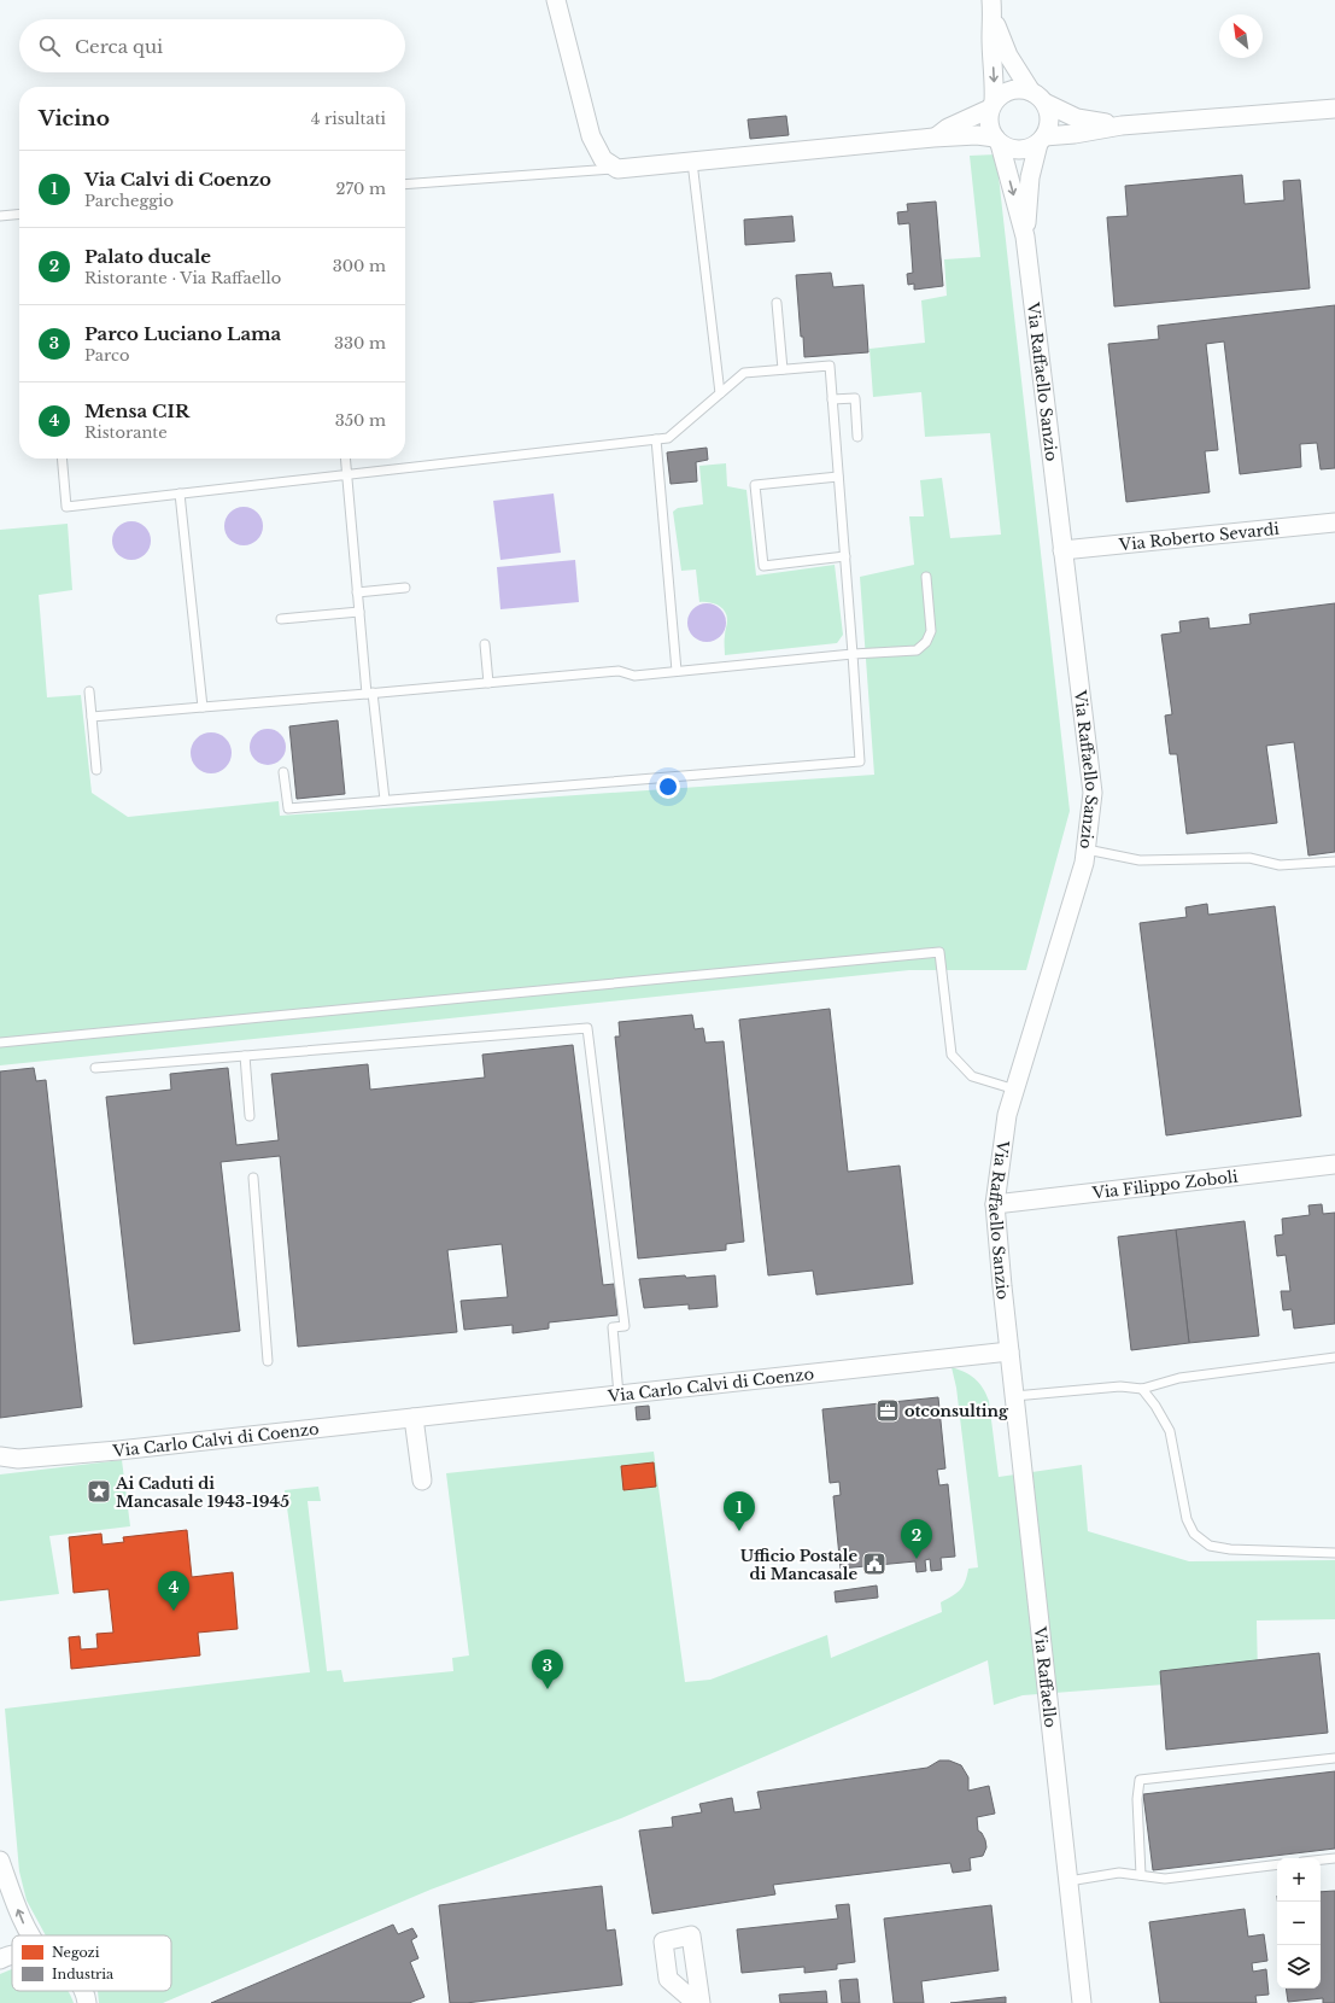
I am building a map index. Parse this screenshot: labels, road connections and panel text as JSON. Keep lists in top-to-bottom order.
{
  "streets": {
    "street": [
      "Via Raffaello Sanzio",
      "Via Roberto Sevardi",
      "Via Filippo Zoboli",
      "Via Carlo Calvi di Coenzo",
      "Via Raffaello"
    ]
  },
  "crossings": [
    ["Via Raffaello Sanzio", "Via Roberto Sevardi"],
    ["Via Raffaello Sanzio", "Via Filippo Zoboli"],
    ["Via Raffaello Sanzio", "Via Carlo Calvi di Coenzo"],
    ["Via Raffaello Sanzio", "Via Raffaello"],
    ["Via Carlo Calvi di Coenzo", "Via Raffaello"]
  ],
  "places": {
    "office": ["otconsulting"],
    "place": ["Ai Caduti di Mancasale 1943-1945"],
    "public building": ["Ufficio Postale di Mancasale"]
  },
  "legend": ["Negozi", "Industria"],
  "north": "top left",
  "page": {
    "search": "Cerca qui",
    "heading": ["Vicino", "4 risultati"],
    "list": [
      {
        "mark": "1",
        "name": "Via Calvi di Coenzo",
        "note": "Parcheggio",
        "value": "270 m"
      },
      {
        "mark": "2",
        "name": "Palato ducale",
        "note": "Ristorante · Via Raffaello",
        "value": "300 m"
      },
      {
        "mark": "3",
        "name": "Parco Luciano Lama",
        "note": "Parco",
        "value": "330 m"
      },
      {
        "mark": "4",
        "name": "Mensa CIR",
        "note": "Ristorante",
        "value": "350 m"
      }
    ],
    "pins": [
      "1",
      "2",
      "4",
      "3"
    ],
    "map_buttons": ["+", "−"]
  }
}
